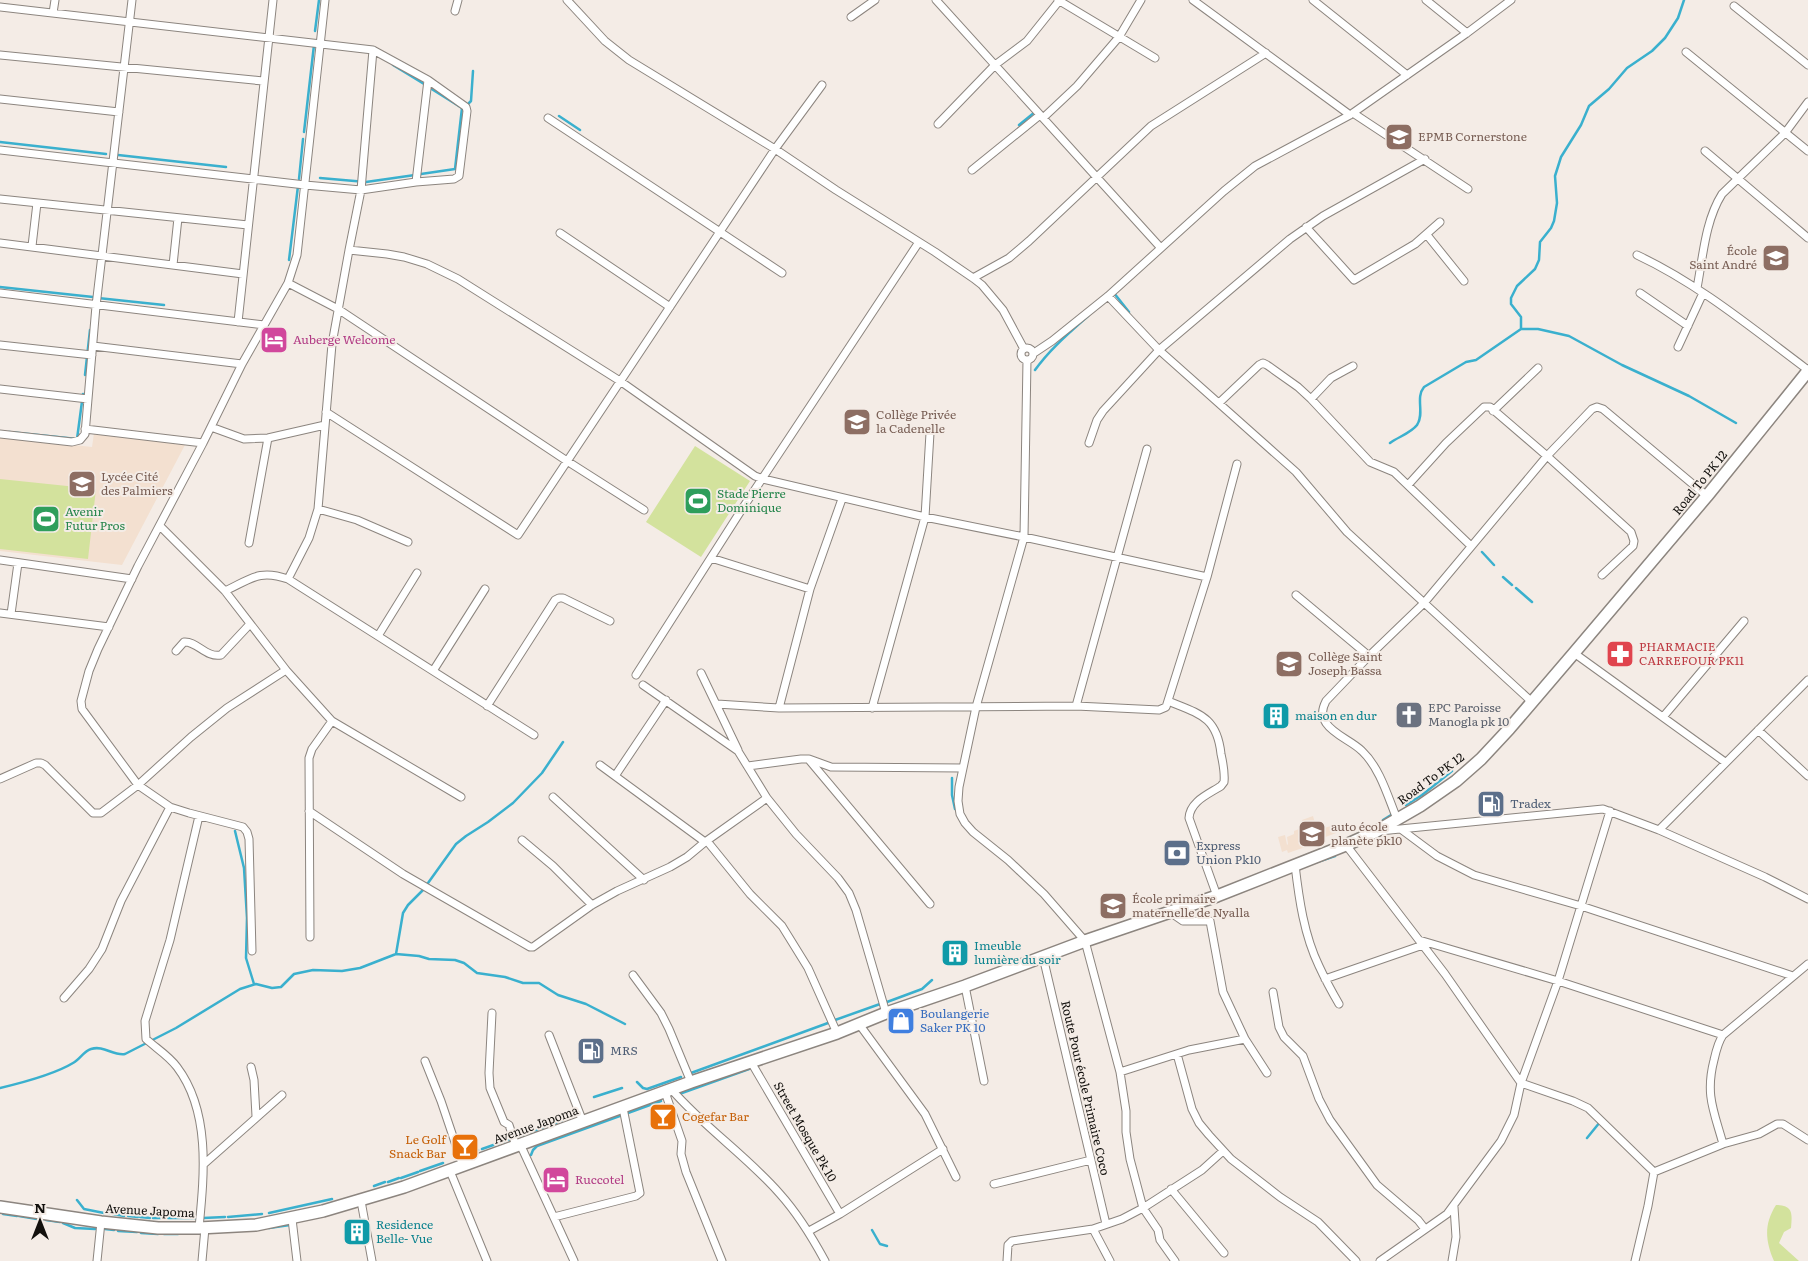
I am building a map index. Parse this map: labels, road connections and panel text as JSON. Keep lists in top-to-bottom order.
{
  "streets": {
    "main road": ["Road To PK 12", "Avenue Japoma"],
    "street": ["Route Pour école Primaire Coco", "Street Mosque Pk 10"]
  },
  "crossings": [
    ["Road To PK 12", "Avenue Japoma"],
    ["Route Pour école Primaire Coco", "Avenue Japoma"],
    ["Avenue Japoma", "Street Mosque Pk 10"]
  ],
  "places": {
    "school or university": [
      "EPMB Cornerstone",
      "École Saint André",
      "Collège Privée la Cadenelle",
      "Lycée Cité des Palmiers",
      "Collège Saint Joseph Bassa",
      "auto école planète pk10",
      "École primaire maternelle de Nyalla"
    ],
    "hotel": ["Auberge Welcome", "Ruccotel"],
    "sports": ["Stade Pierre Dominique", "Avenir Futur Pros"],
    "pharmacy": ["PHARMACIE CARREFOUR PK11"],
    "church": ["EPC Paroisse Manogla pk 10"],
    "building": ["maison en dur", "Imeuble lumière du soir", "Residence Belle- Vue"],
    "fuel station": ["Tradex", "MRS"],
    "bank": ["Express Union Pk10"],
    "shop": ["Boulangerie Saker PK 10"],
    "bar": ["Cogefar Bar", "Le Golf Snack Bar"]
  },
  "north": "top"
}
